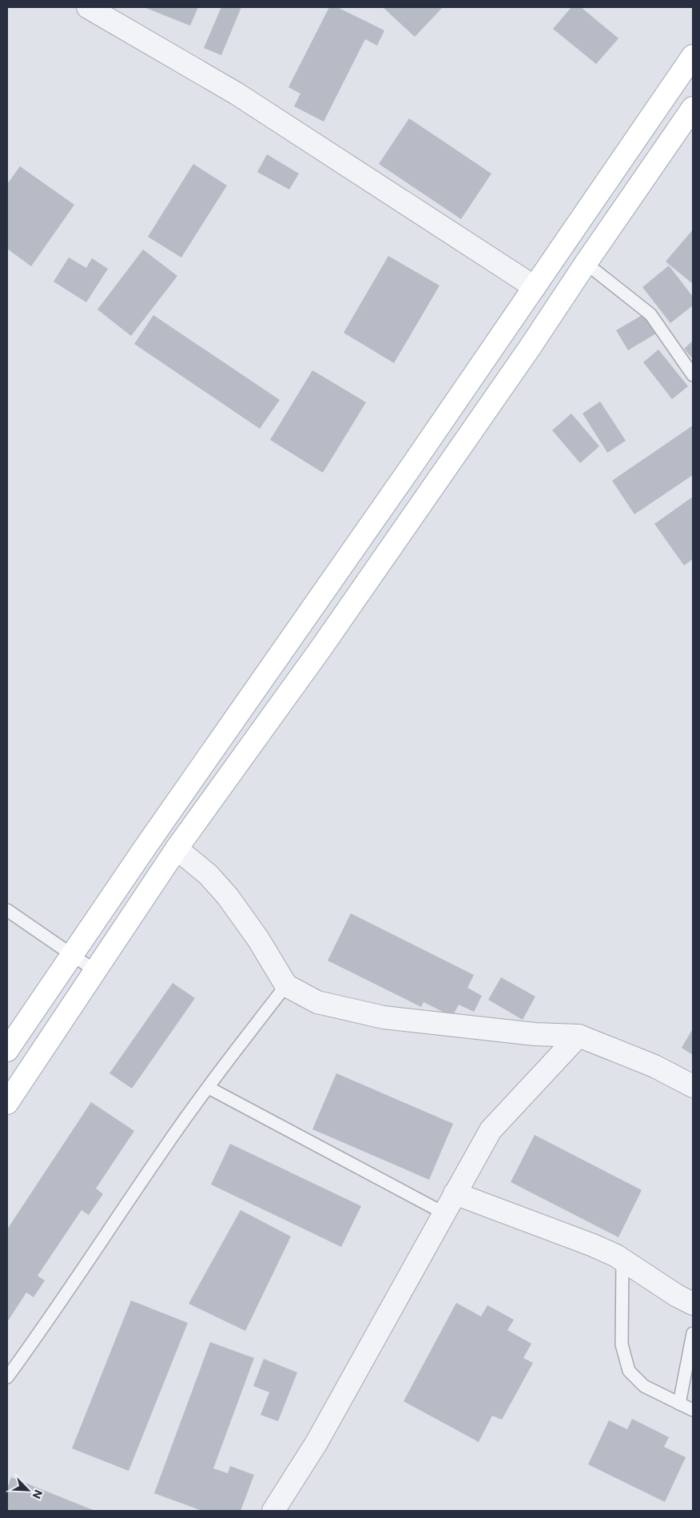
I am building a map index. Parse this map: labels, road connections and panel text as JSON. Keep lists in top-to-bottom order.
{
  "north": "bottom right"
}
